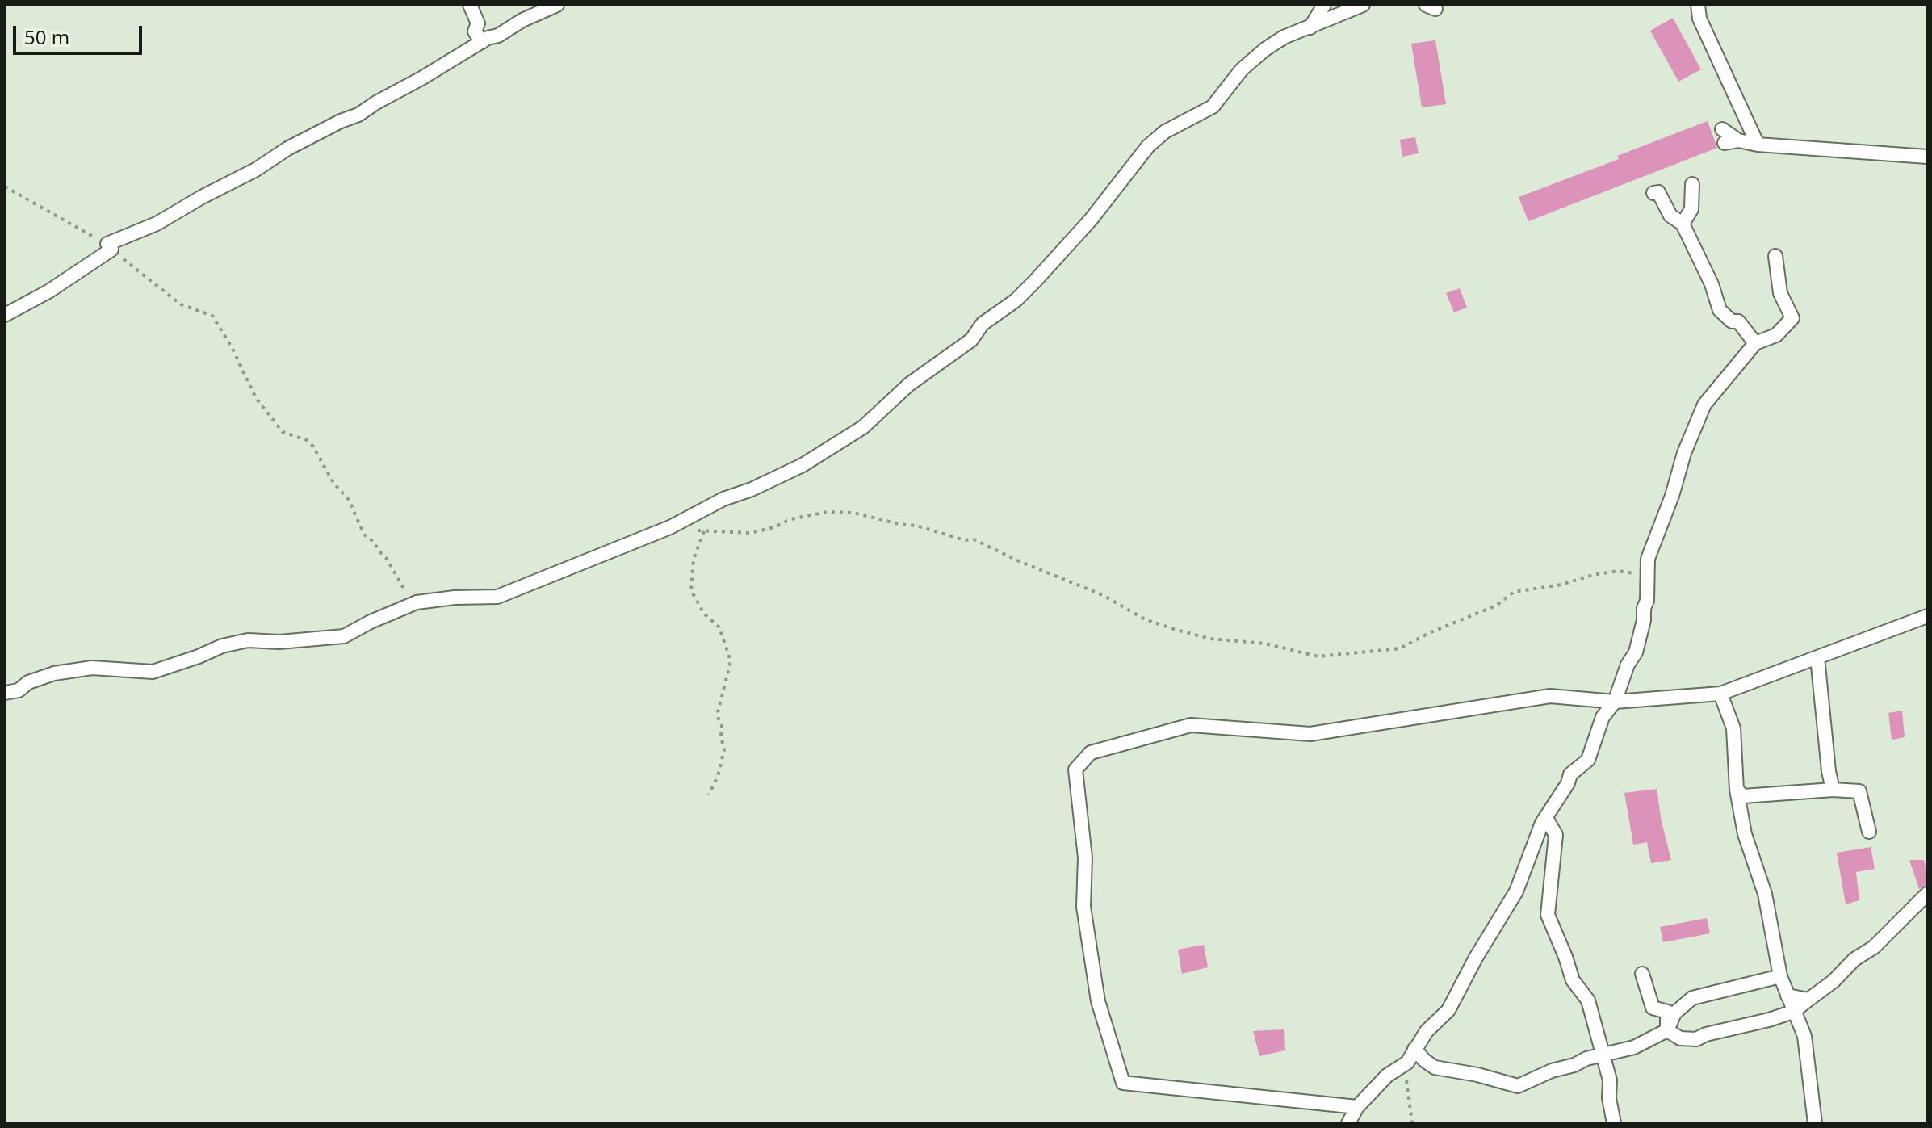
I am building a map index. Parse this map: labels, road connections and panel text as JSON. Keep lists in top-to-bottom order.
{
  "scale_bar": "50 m"
}
